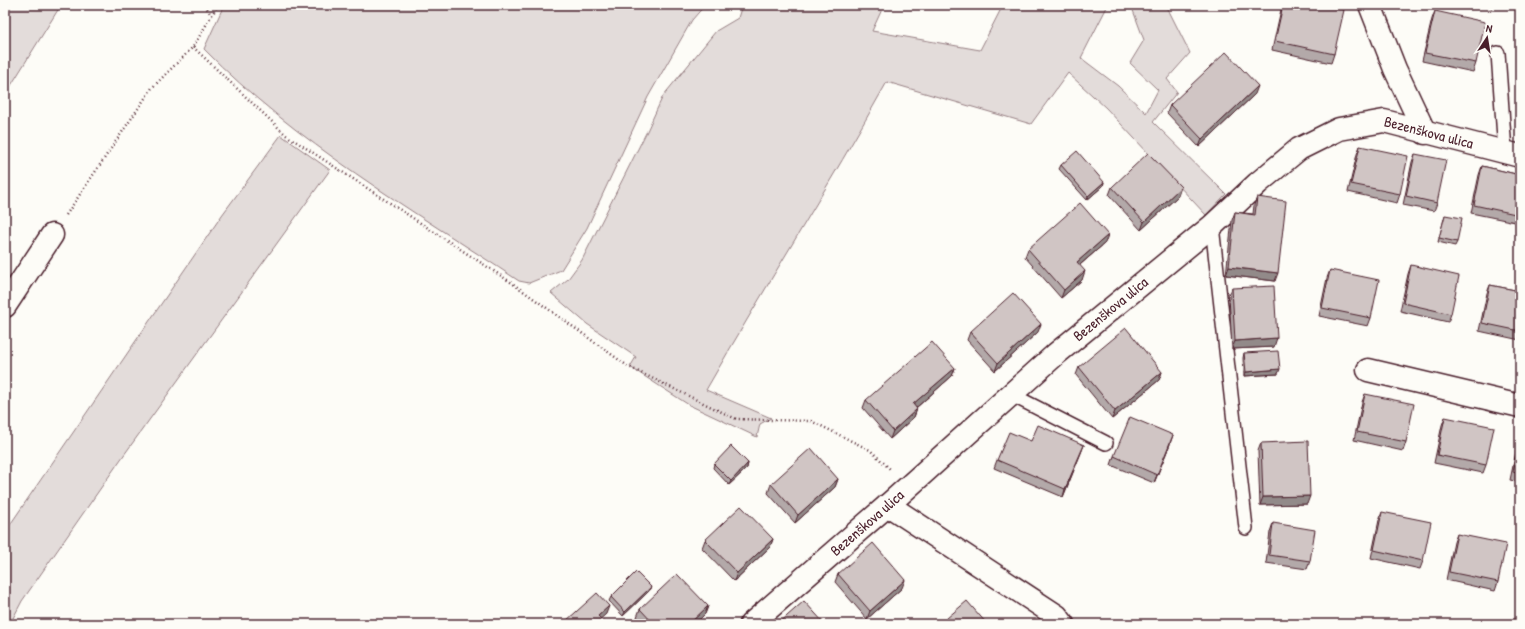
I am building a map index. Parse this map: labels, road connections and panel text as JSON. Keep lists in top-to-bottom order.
{
  "streets": {
    "street": ["Bezenškova ulica"]
  },
  "north": "top"
}
